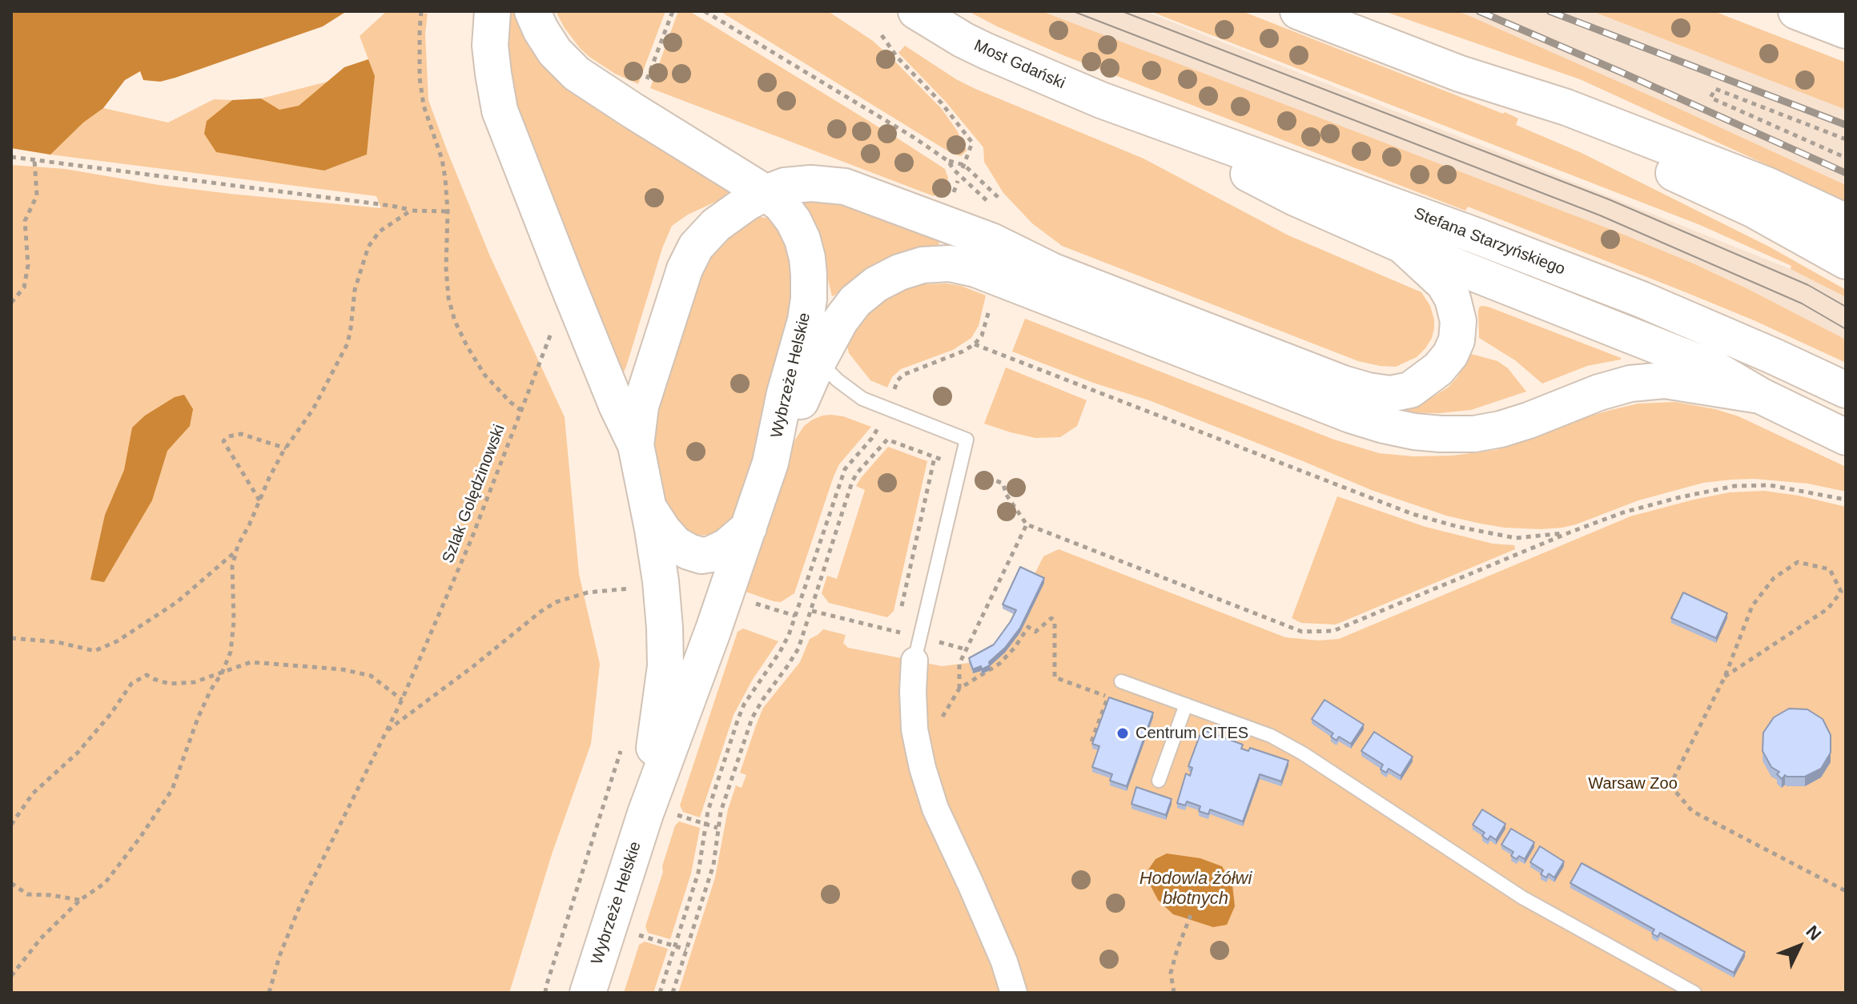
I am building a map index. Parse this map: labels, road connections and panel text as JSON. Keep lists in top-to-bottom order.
{
  "streets": {
    "main road": ["Most Gdański", "Stefana Starzyńskiego", "Wybrzeże Helskie"],
    "path": ["Szlak Golędzinowski"]
  },
  "crossings": [
    ["Most Gdański", "Stefana Starzyńskiego"]
  ],
  "water": ["Hodowla żółwi błotnych"],
  "parks": ["Warsaw Zoo"],
  "places": ["Centrum CITES"],
  "north": "top right"
}
